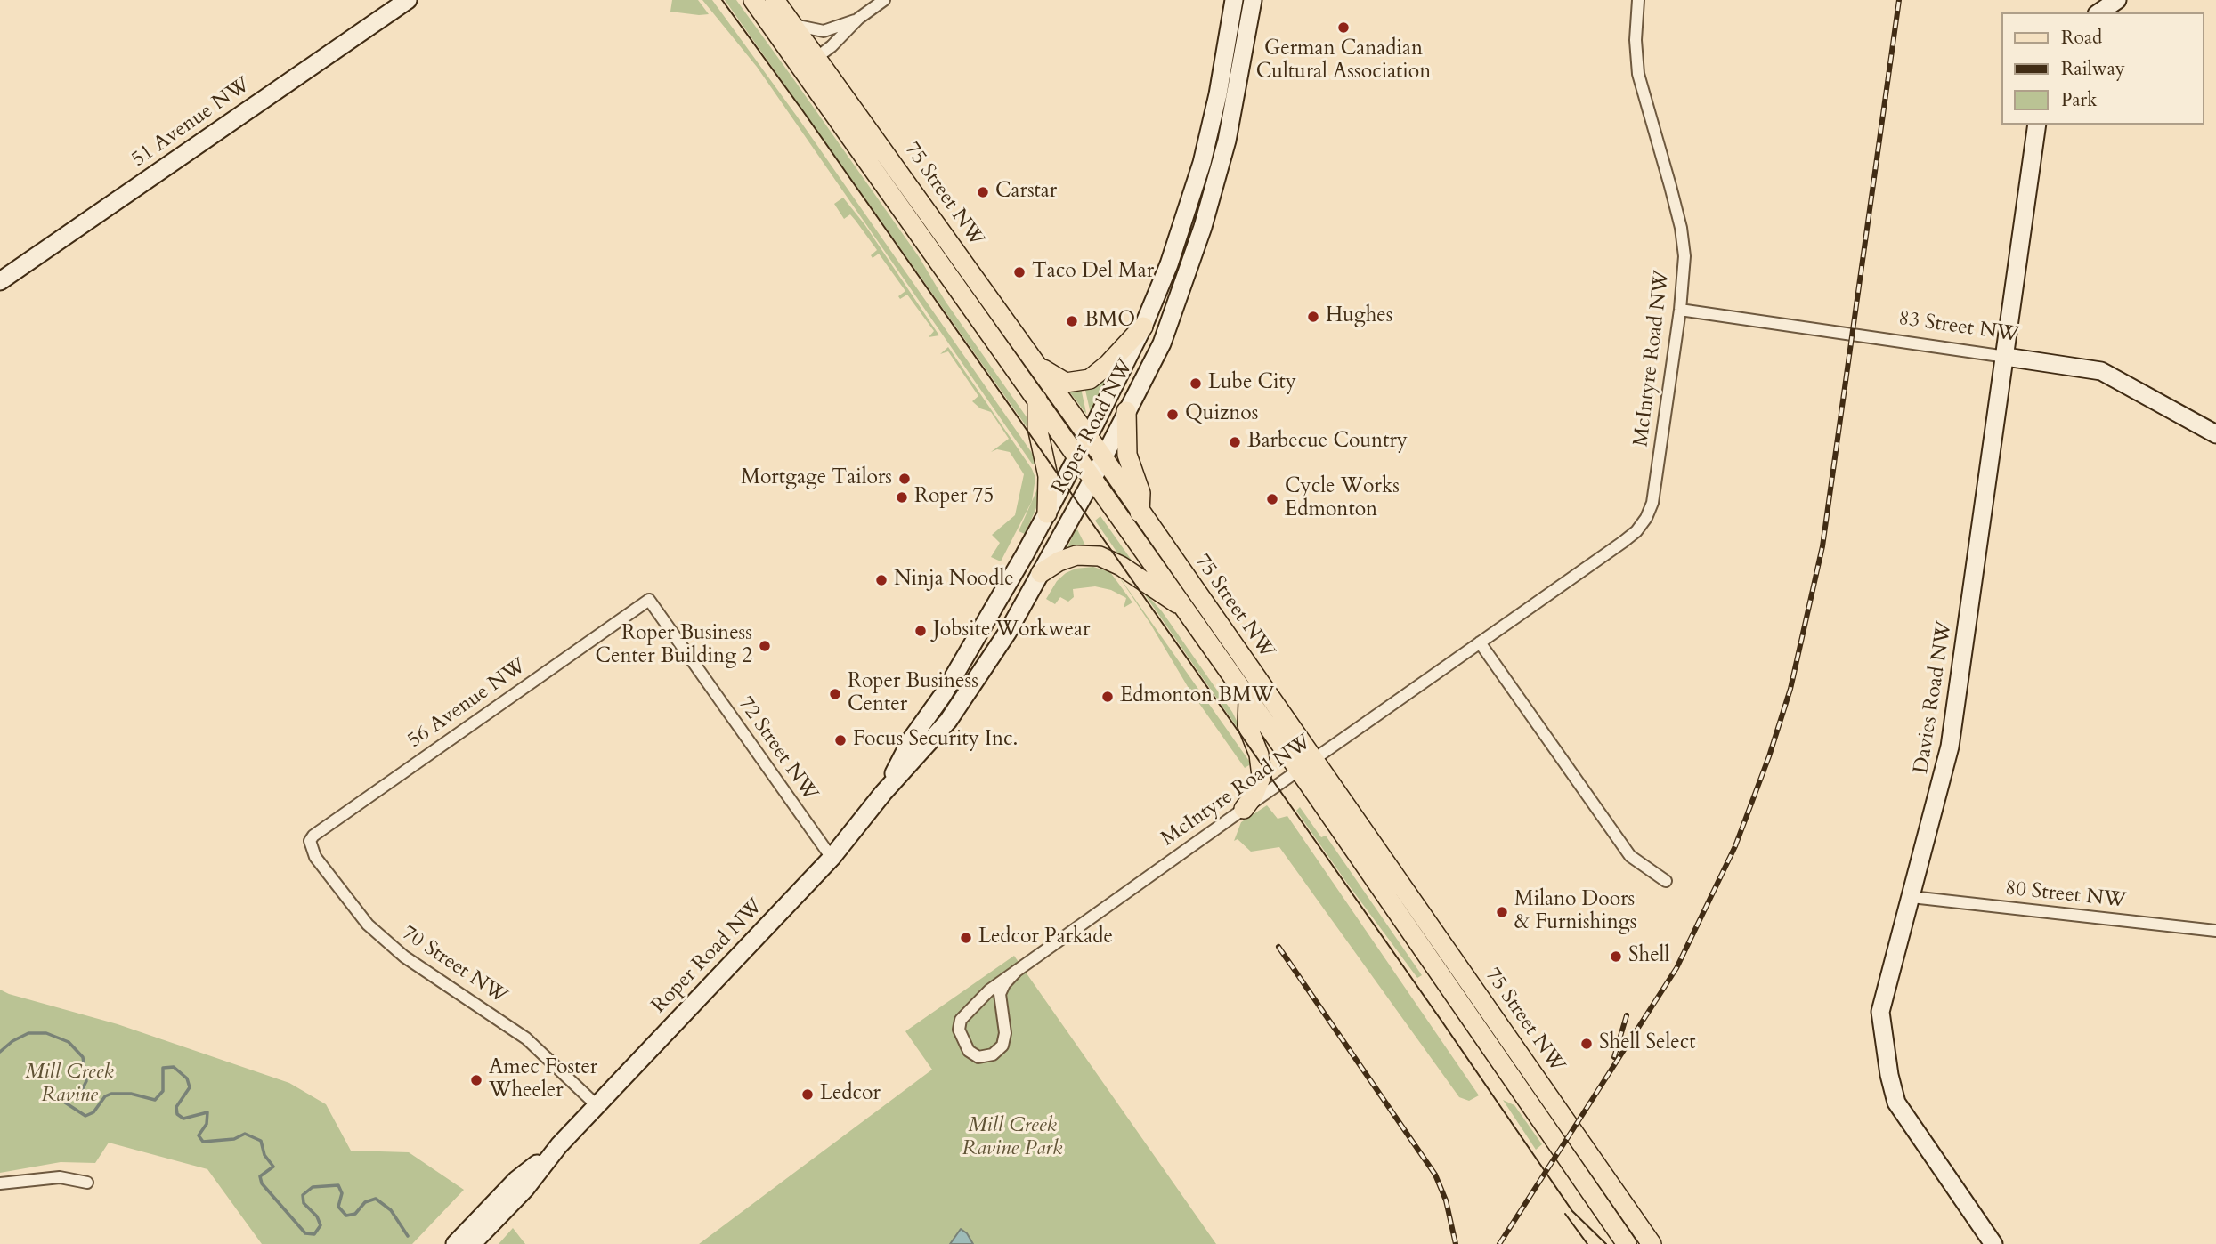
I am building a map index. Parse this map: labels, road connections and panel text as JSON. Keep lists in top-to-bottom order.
{
  "streets": {
    "main road": [
      "51 Avenue NW",
      "75 Street NW",
      "83 Street NW",
      "Roper Road NW",
      "Davies Road NW"
    ],
    "street": [
      "McIntyre Road NW",
      "56 Avenue NW",
      "72 Street NW",
      "80 Street NW",
      "70 Street NW"
    ]
  },
  "crossings": [
    ["75 Street NW", "McIntyre Road NW"],
    ["75 Street NW", "Roper Road NW"],
    ["83 Street NW", "McIntyre Road NW"],
    ["83 Street NW", "Davies Road NW"],
    ["Roper Road NW", "72 Street NW"],
    ["Roper Road NW", "70 Street NW"],
    ["Davies Road NW", "80 Street NW"],
    ["56 Avenue NW", "72 Street NW"],
    ["56 Avenue NW", "70 Street NW"]
  ],
  "parks": ["Mill Creek Ravine", "Mill Creek Ravine Park"],
  "places": [
    "German Canadian Cultural Association",
    "Carstar",
    "Taco Del Mar",
    "Hughes",
    "BMO",
    "Lube City",
    "Quiznos",
    "Barbecue Country",
    "Mortgage Tailors",
    "Roper 75",
    "Cycle Works Edmonton",
    "Ninja Noodle",
    "Jobsite Workwear",
    "Roper Business Center Building 2",
    "Roper Business Center",
    "Edmonton BMW",
    "Focus Security Inc.",
    "Milano Doors & Furnishings",
    "Ledcor Parkade",
    "Shell",
    "Shell Select",
    "Amec Foster Wheeler",
    "Ledcor"
  ],
  "legend": ["Road", "Railway", "Park"]
}
